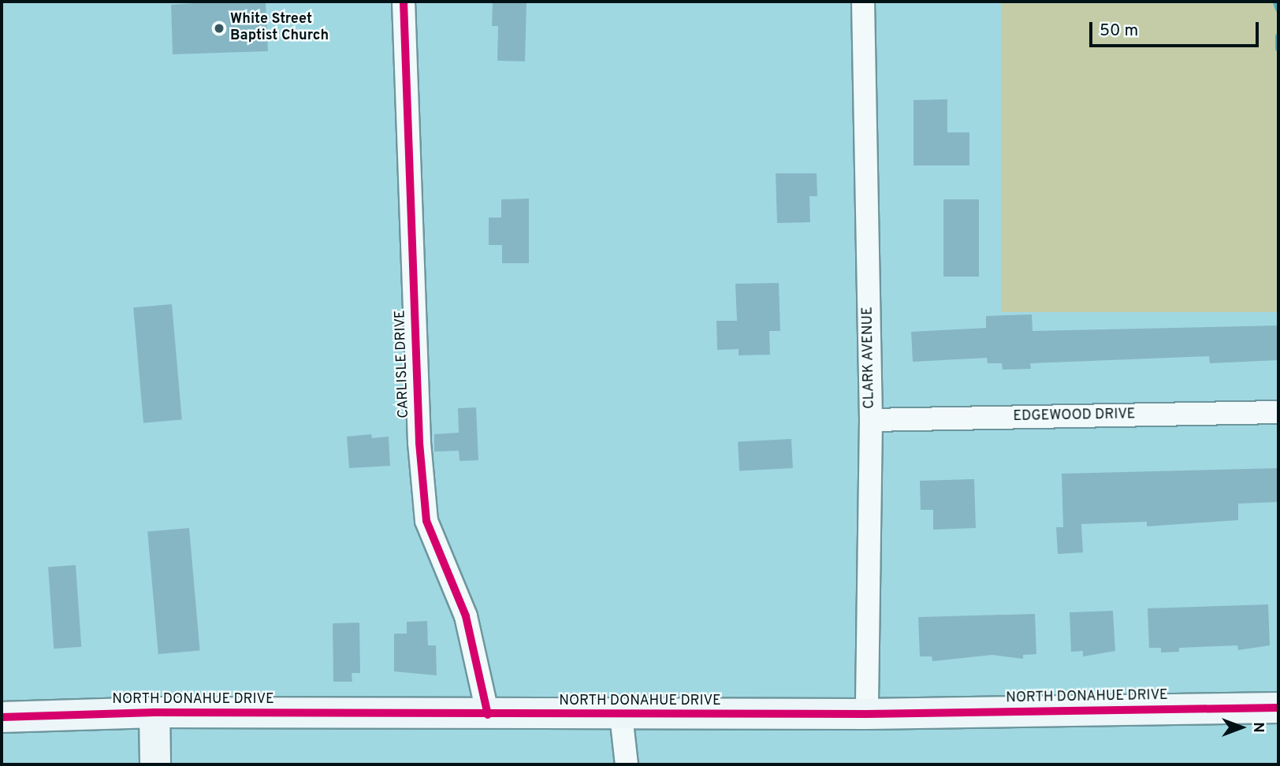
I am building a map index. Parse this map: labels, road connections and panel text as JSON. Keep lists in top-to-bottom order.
{
  "streets": {
    "street": [
      "CLARK AVENUE",
      "CARLISLE DRIVE",
      "EDGEWOOD DRIVE",
      "NORTH DONAHUE DRIVE"
    ]
  },
  "crossings": [
    ["CLARK AVENUE", "EDGEWOOD DRIVE"],
    ["CLARK AVENUE", "NORTH DONAHUE DRIVE"],
    ["CARLISLE DRIVE", "NORTH DONAHUE DRIVE"]
  ],
  "places": ["White Street Baptist Church"],
  "scale_bar": "50 m",
  "north": "right"
}
